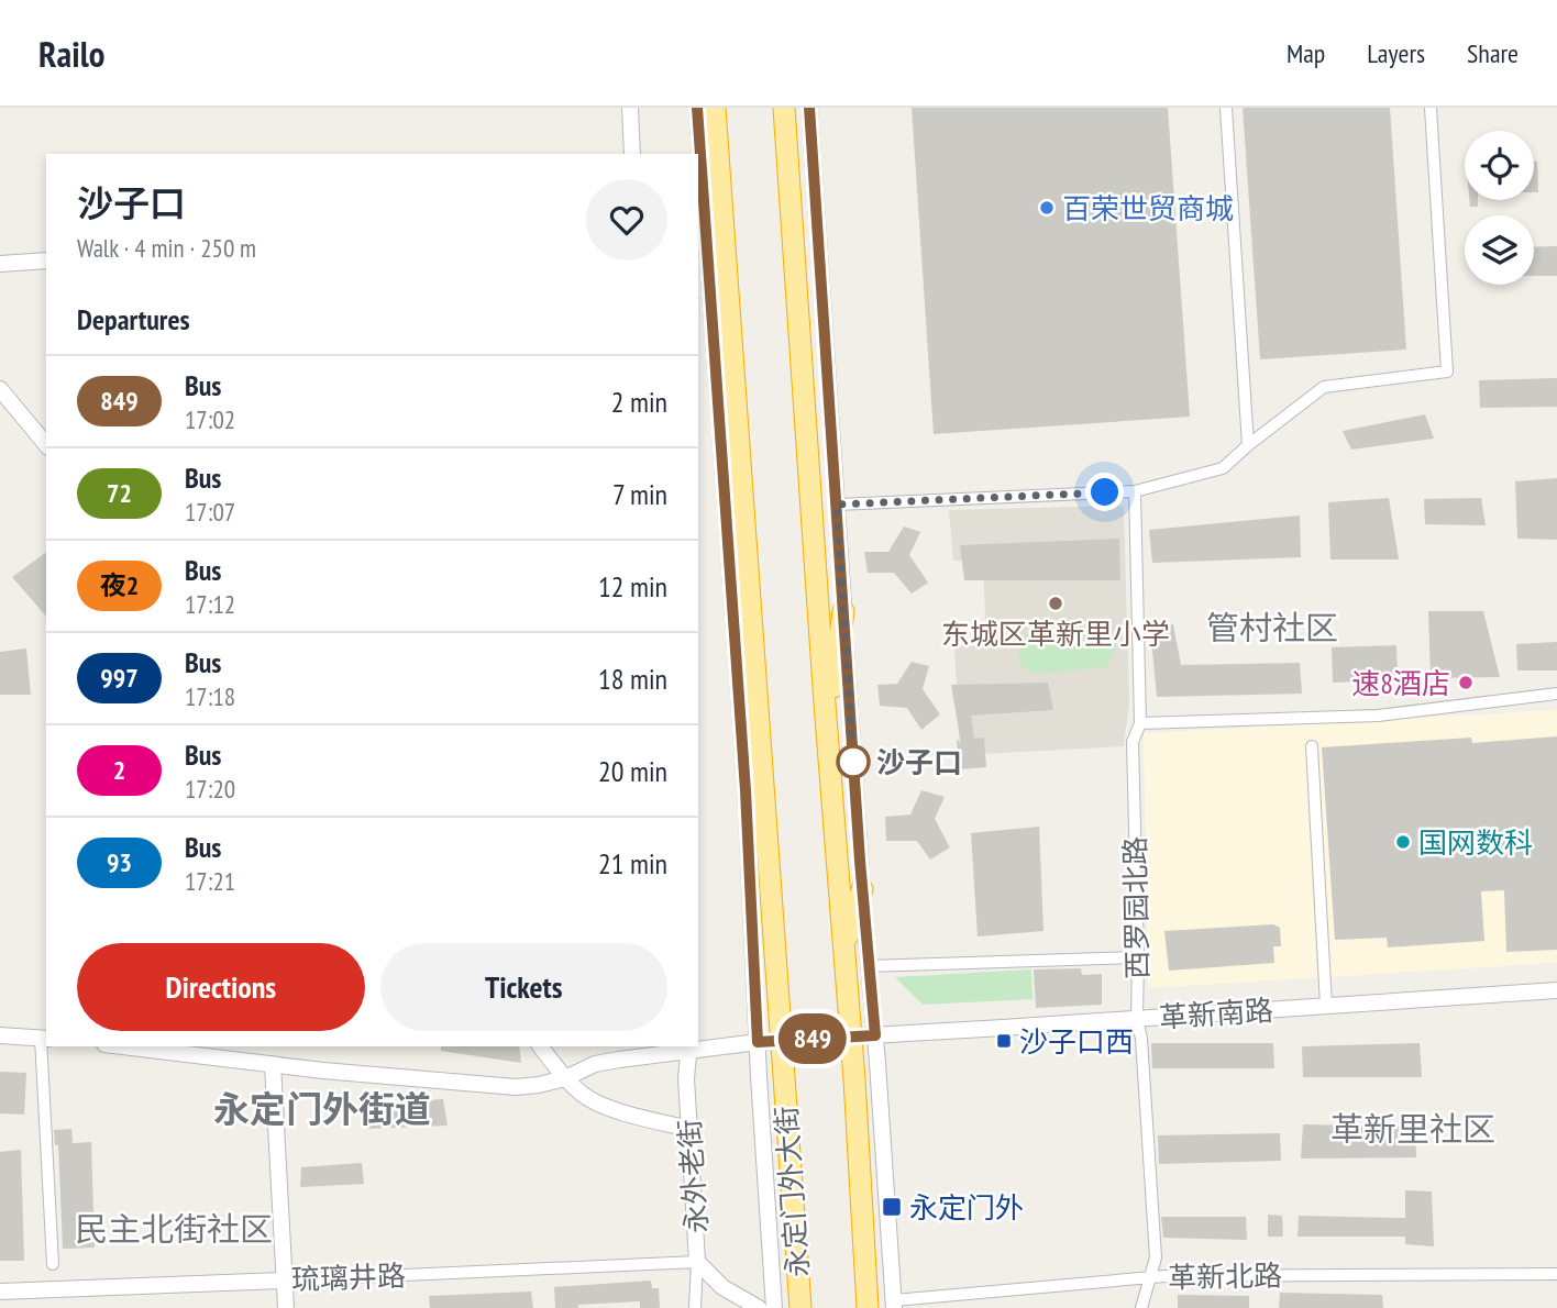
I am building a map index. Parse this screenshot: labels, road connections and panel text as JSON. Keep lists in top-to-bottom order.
{
  "streets": {
    "highway": ["永定门外大街"],
    "street": [
      "西罗园北路",
      "革新南路",
      "永外老街",
      "革新北路",
      "琉璃井路"
    ]
  },
  "crossings": [
    ["西罗园北路", "革新南路"],
    ["西罗园北路", "革新北路"],
    ["革新南路", "永外老街"],
    ["革新南路", "永定门外大街"],
    ["永外老街", "琉璃井路"]
  ],
  "districts": [
    "管村社区",
    "永定门外街道",
    "革新里社区",
    "民主北街社区"
  ],
  "places": {
    "other": [
      "百荣世贸商城",
      "东城区革新里小学",
      "速8酒店",
      "沙子口",
      "国网数科"
    ],
    "transit": ["沙子口西", "永定门外"]
  },
  "lines": ["bus line 849"],
  "page": {
    "header": "Railo",
    "nav": ["Map", "Layers", "Share"],
    "on_map": "849",
    "heading": [
      ["沙子口", "Walk · 4 min · 250 m"],
      "Departures"
    ],
    "list": [
      {
        "mark": "849",
        "name": "Bus",
        "note": "17:02",
        "value": "2 min"
      },
      {
        "mark": "72",
        "name": "Bus",
        "note": "17:07",
        "value": "7 min"
      },
      {
        "mark": "夜2",
        "name": "Bus",
        "note": "17:12",
        "value": "12 min"
      },
      {
        "mark": "997",
        "name": "Bus",
        "note": "17:18",
        "value": "18 min"
      },
      {
        "mark": "2",
        "name": "Bus",
        "note": "17:20",
        "value": "20 min"
      },
      {
        "mark": "93",
        "name": "Bus",
        "note": "17:21",
        "value": "21 min"
      }
    ],
    "buttons": ["Directions", "Tickets"]
  }
}
